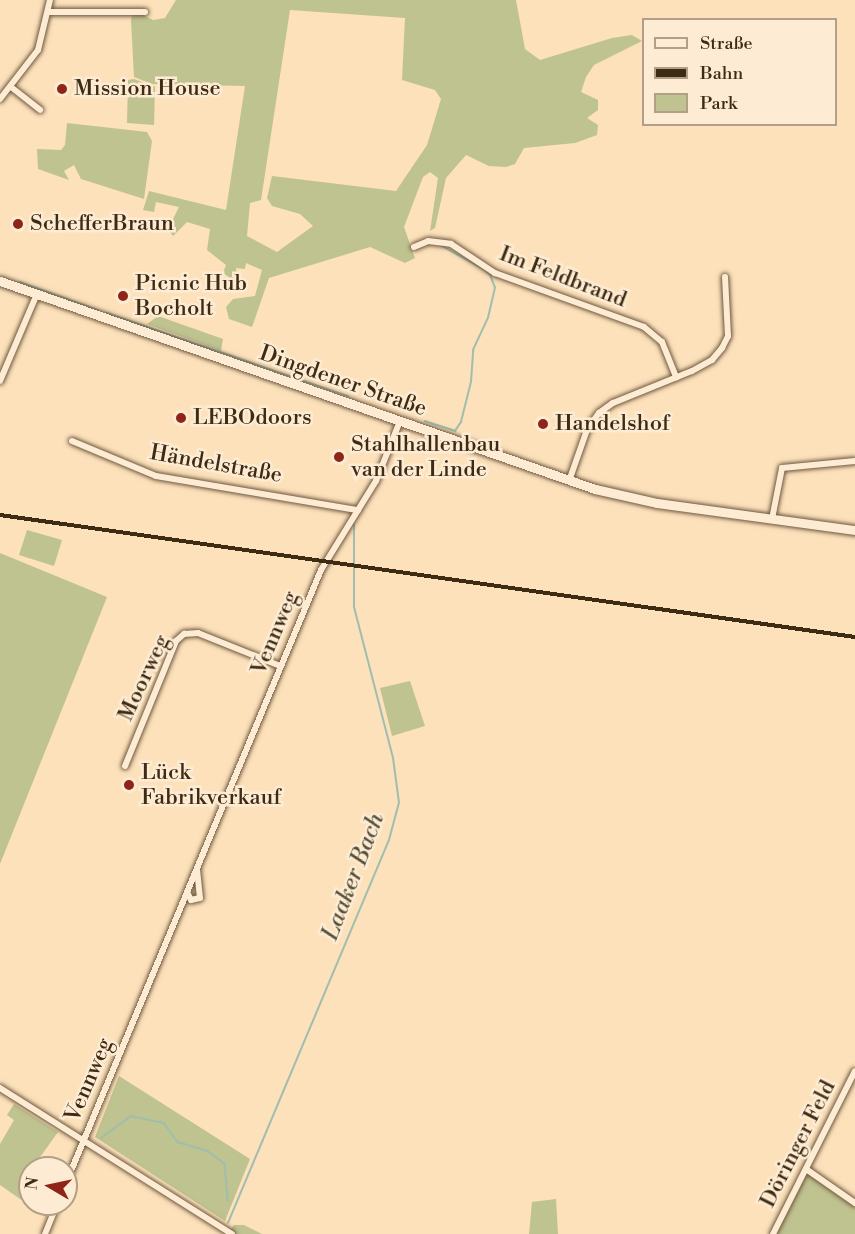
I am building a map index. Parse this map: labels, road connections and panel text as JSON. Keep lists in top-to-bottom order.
{
  "streets": {
    "main road": ["Dingdener Straße"],
    "street": [
      "Im Feldbrand",
      "Händelstraße",
      "Vennweg",
      "Moorweg",
      "Döringer Feld"
    ]
  },
  "crossings": [
    ["Dingdener Straße", "Vennweg"],
    ["Händelstraße", "Vennweg"],
    ["Vennweg", "Moorweg"]
  ],
  "water": ["Laaker Bach"],
  "places": [
    "Mission House",
    "SchefferBraun",
    "Picnic Hub Bocholt",
    "LEBOdoors",
    "Handelshof",
    "Stahlhallenbau van der Linde",
    "Lück Fabrikverkauf"
  ],
  "legend": ["Straße", "Bahn", "Park"],
  "north": "left"
}
